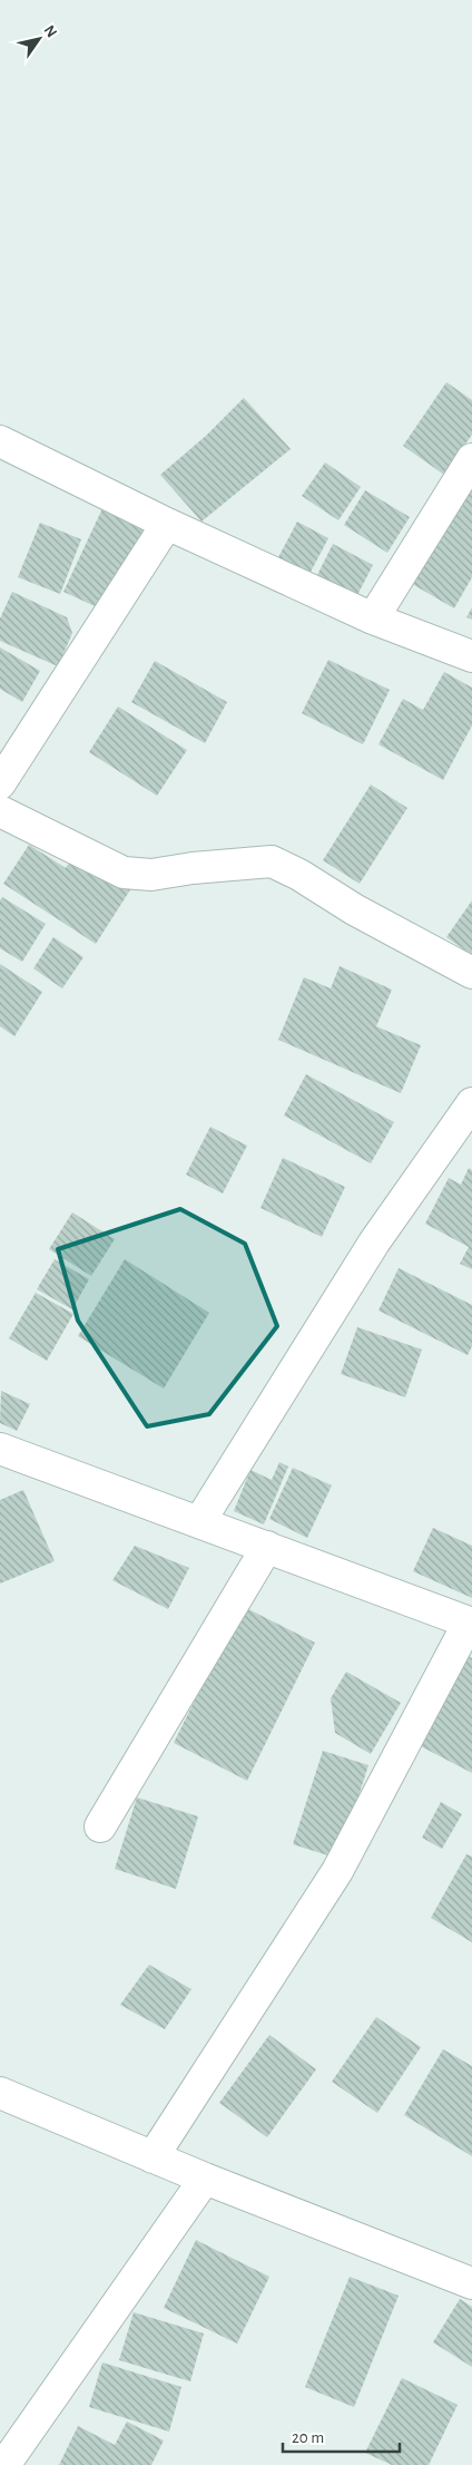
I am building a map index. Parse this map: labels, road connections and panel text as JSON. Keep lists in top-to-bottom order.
{
  "scale_bar": "20 m",
  "north": "top right"
}
